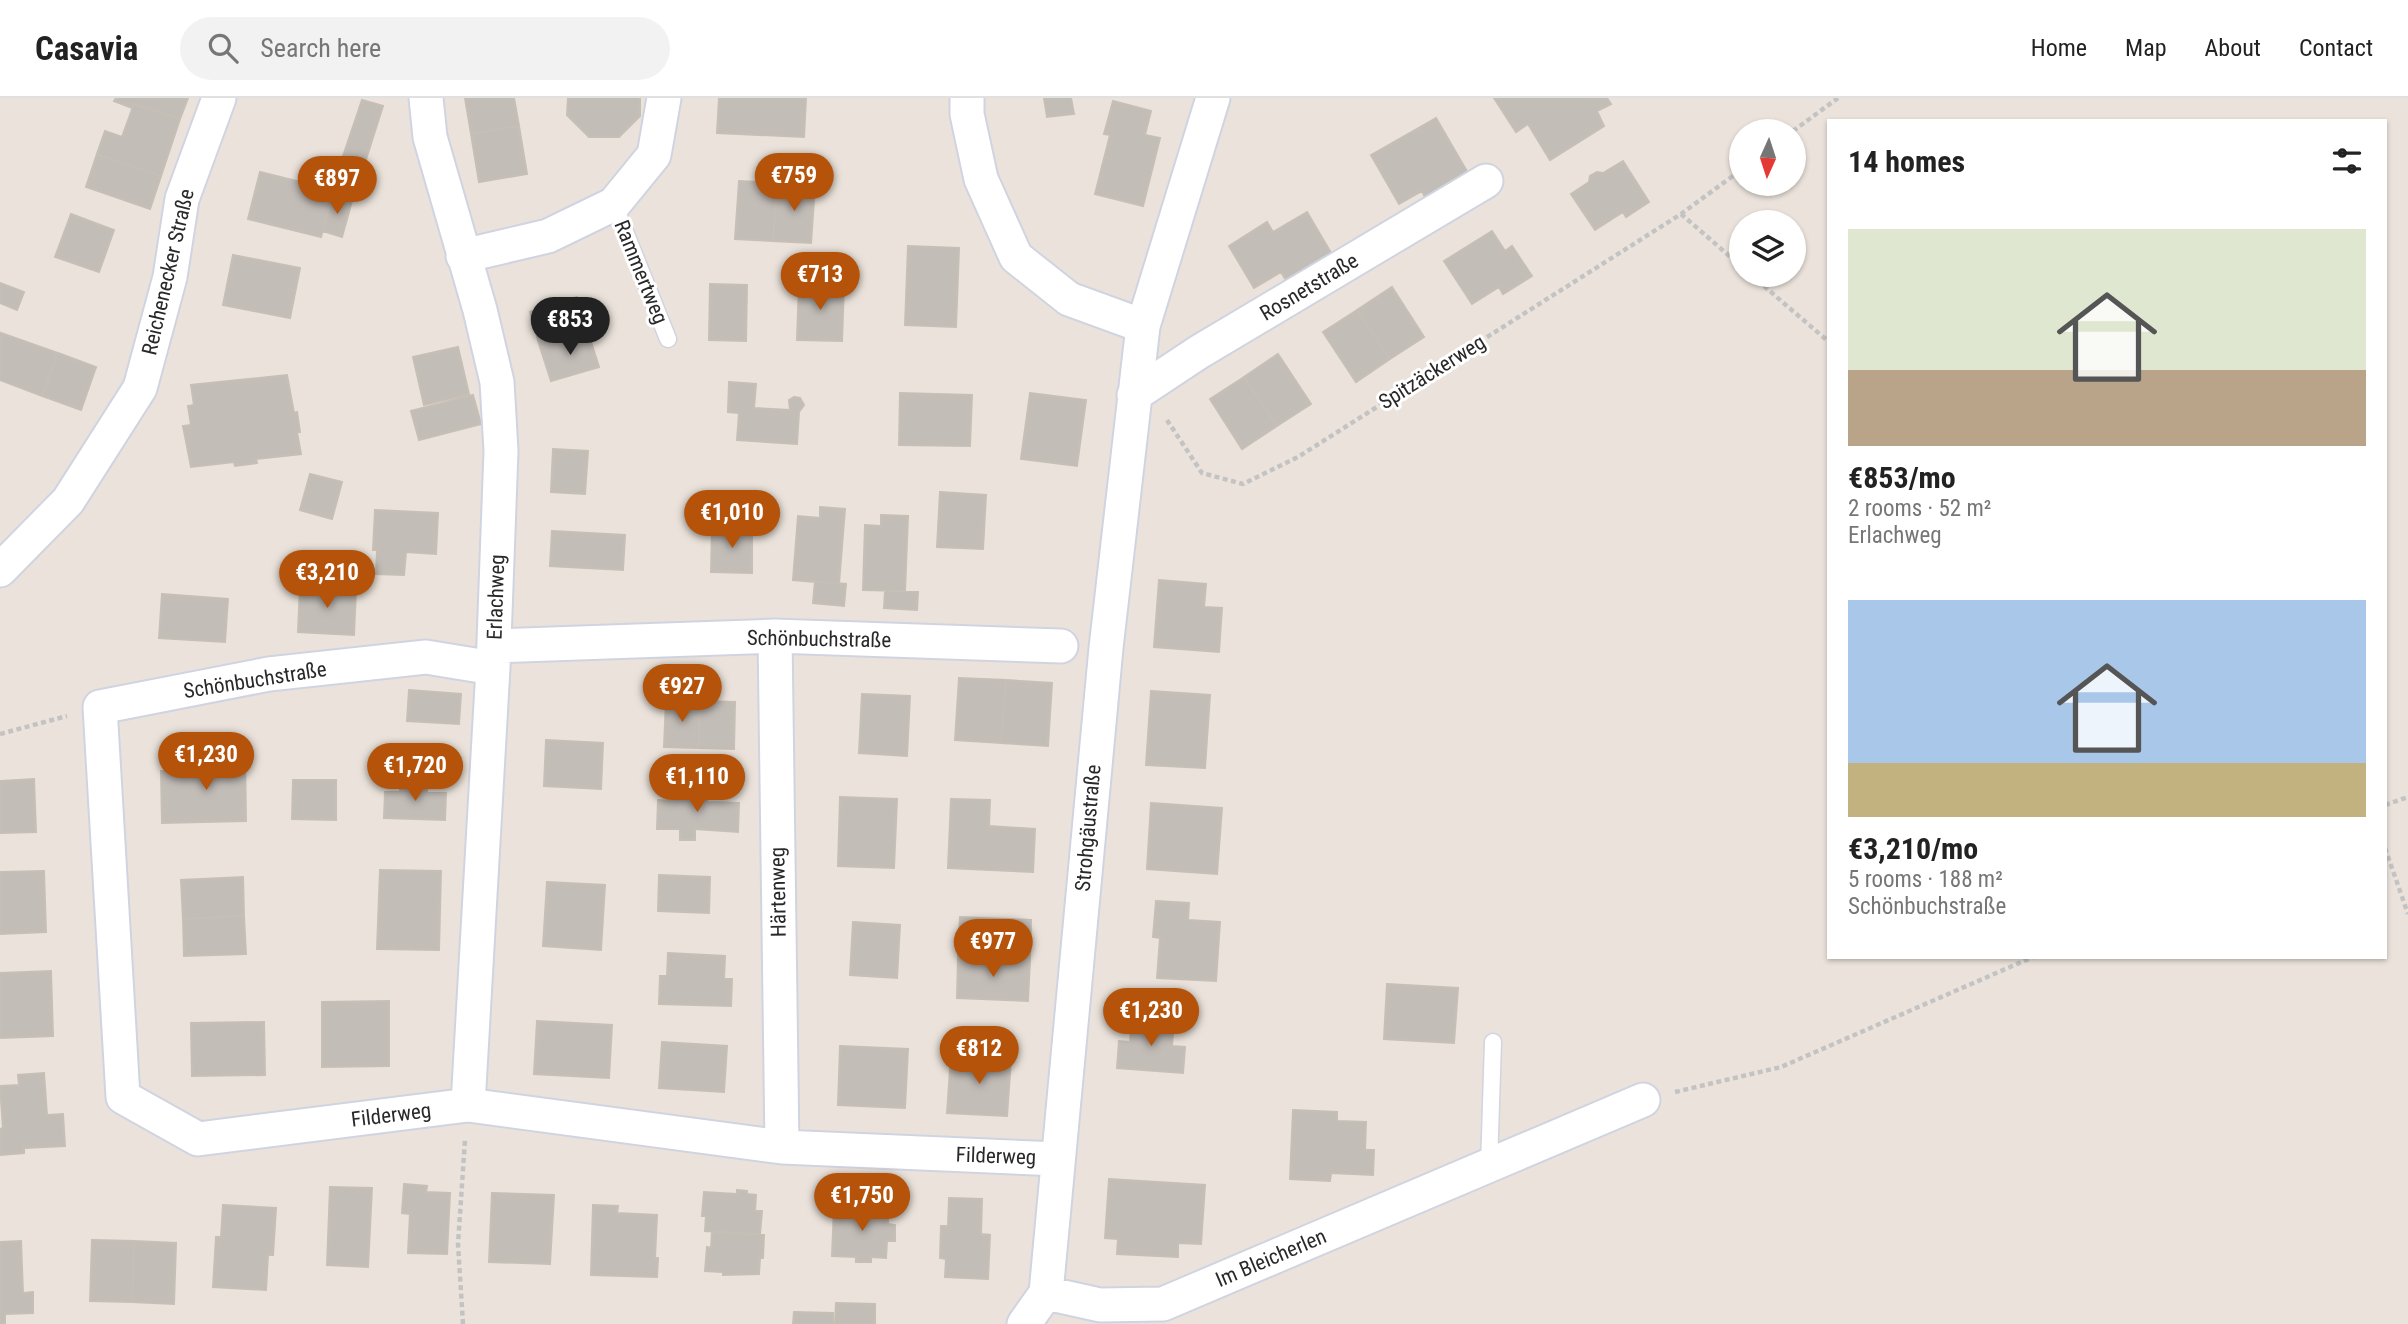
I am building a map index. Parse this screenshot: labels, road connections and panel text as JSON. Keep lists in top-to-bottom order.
{
  "streets": {
    "street": [
      "Reichenecker Straße",
      "Rammertweg",
      "Rosnetstraße",
      "Erlachweg",
      "Schönbuchstraße",
      "Strohgäustraße",
      "Härtenweg",
      "Filderweg",
      "Im Bleicherlen"
    ],
    "path": ["Spitzäckerweg"]
  },
  "crossings": [
    ["Rammertweg", "Erlachweg"],
    ["Rosnetstraße", "Spitzäckerweg"],
    ["Rosnetstraße", "Strohgäustraße"],
    ["Spitzäckerweg", "Strohgäustraße"],
    ["Erlachweg", "Schönbuchstraße"],
    ["Erlachweg", "Filderweg"],
    ["Schönbuchstraße", "Härtenweg"],
    ["Schönbuchstraße", "Filderweg"],
    ["Strohgäustraße", "Filderweg"],
    ["Strohgäustraße", "Im Bleicherlen"],
    ["Härtenweg", "Filderweg"]
  ],
  "north": "bottom",
  "page": {
    "header": "Casavia",
    "search": "Search here",
    "nav": [
      "Home",
      "Map",
      "About",
      "Contact"
    ],
    "heading": "14 homes",
    "price": [
      "€759",
      "€897",
      "€713",
      "€853",
      "€1,010",
      "€3,210",
      "€927",
      "€1,230",
      "€1,720",
      "€1,110",
      "€977",
      "€1,230",
      "€812",
      "€1,750"
    ],
    "list": [
      {
        "name": "€853/mo",
        "note": "2 rooms · 52 m² · Erlachweg"
      },
      {
        "name": "€3,210/mo",
        "note": "5 rooms · 188 m² · Schönbuchstraße"
      }
    ]
  }
}
